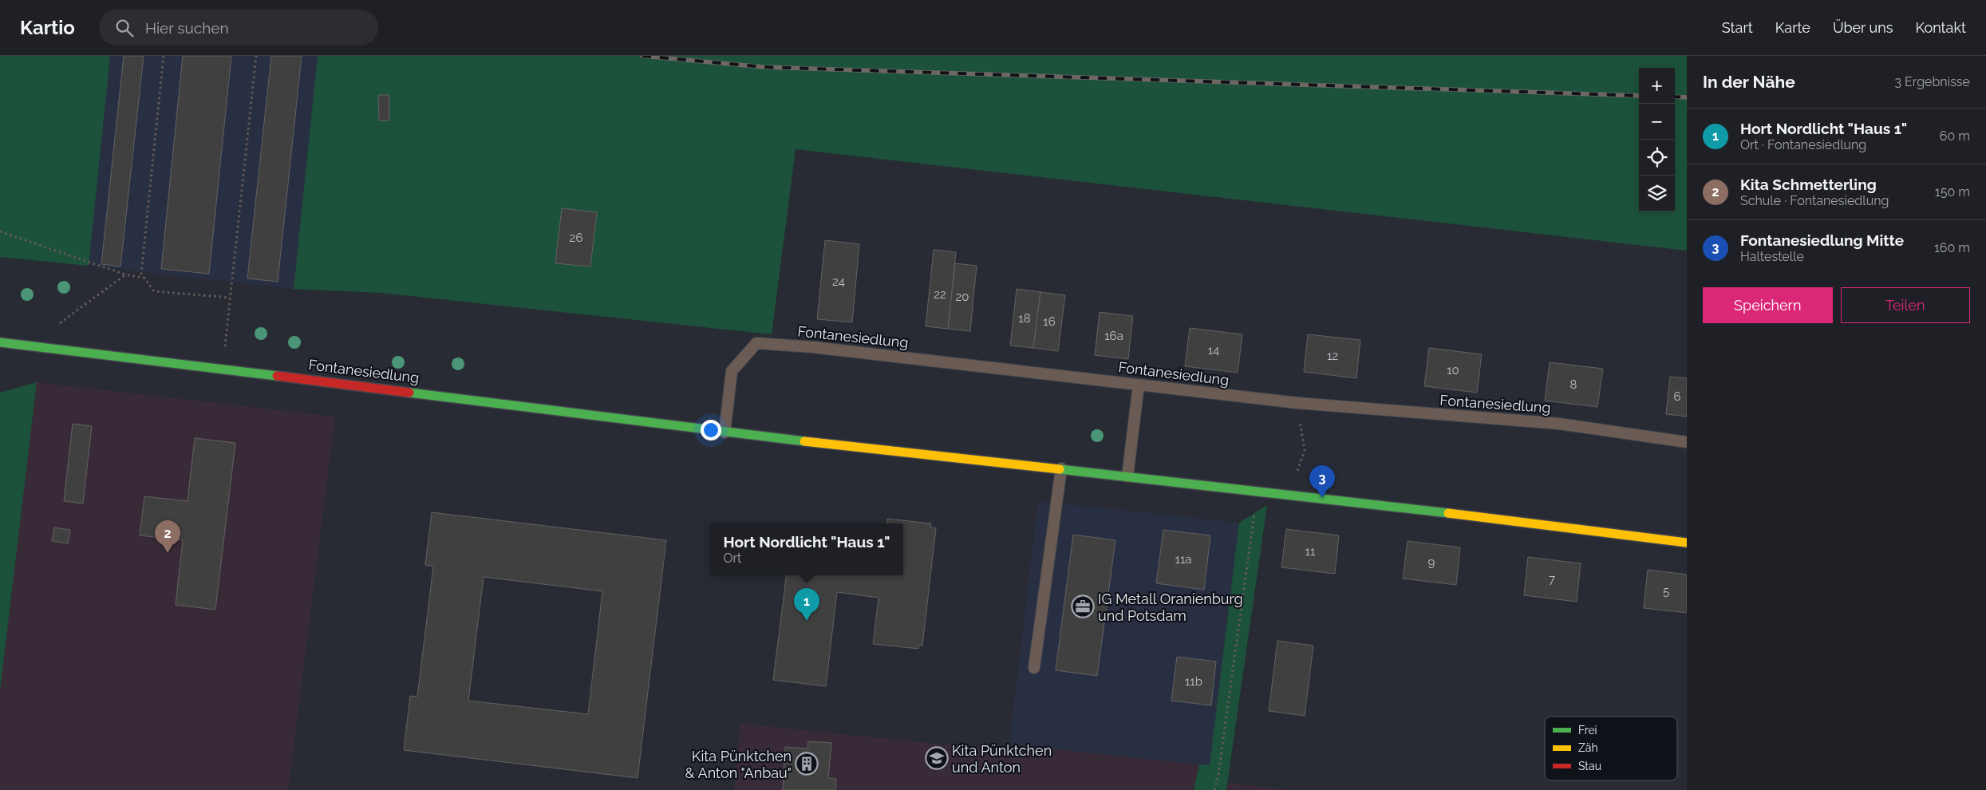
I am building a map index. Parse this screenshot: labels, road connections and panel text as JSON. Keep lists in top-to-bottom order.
{
  "streets": {
    "street": ["Fontanesiedlung"]
  },
  "places": {
    "office": ["IG Metall Oranienburg und Potsdam"],
    "school or university": ["Kita Pünktchen und Anton"],
    "building": ["Kita Pünktchen & Anton \"Anbau\""]
  },
  "house_numbers": [
    "26",
    "24",
    "22",
    "20",
    "18",
    "16",
    "16a",
    "14",
    "12",
    "10",
    "8",
    "6",
    "11",
    "11a",
    "9",
    "7",
    "5",
    "11b"
  ],
  "legend": ["Frei", "Zäh", "Stau"],
  "page": {
    "header": "Kartio",
    "search": "Hier suchen",
    "nav": [
      "Start",
      "Karte",
      "Über uns",
      "Kontakt"
    ],
    "heading": ["In der Nähe", "3 Ergebnisse"],
    "map_buttons": ["+", "−"],
    "list": [
      {
        "mark": "1",
        "name": "Hort Nordlicht \"Haus 1\"",
        "note": "Ort · Fontanesiedlung",
        "value": "60 m"
      },
      {
        "mark": "2",
        "name": "Kita Schmetterling",
        "note": "Schule · Fontanesiedlung",
        "value": "150 m"
      },
      {
        "mark": "3",
        "name": "Fontanesiedlung Mitte",
        "note": "Haltestelle",
        "value": "160 m"
      }
    ],
    "buttons": ["Speichern", "Teilen"],
    "pins": ["3", "2", "1"],
    "popup": ["Hort Nordlicht \"Haus 1\"", "Ort"]
  }
}
